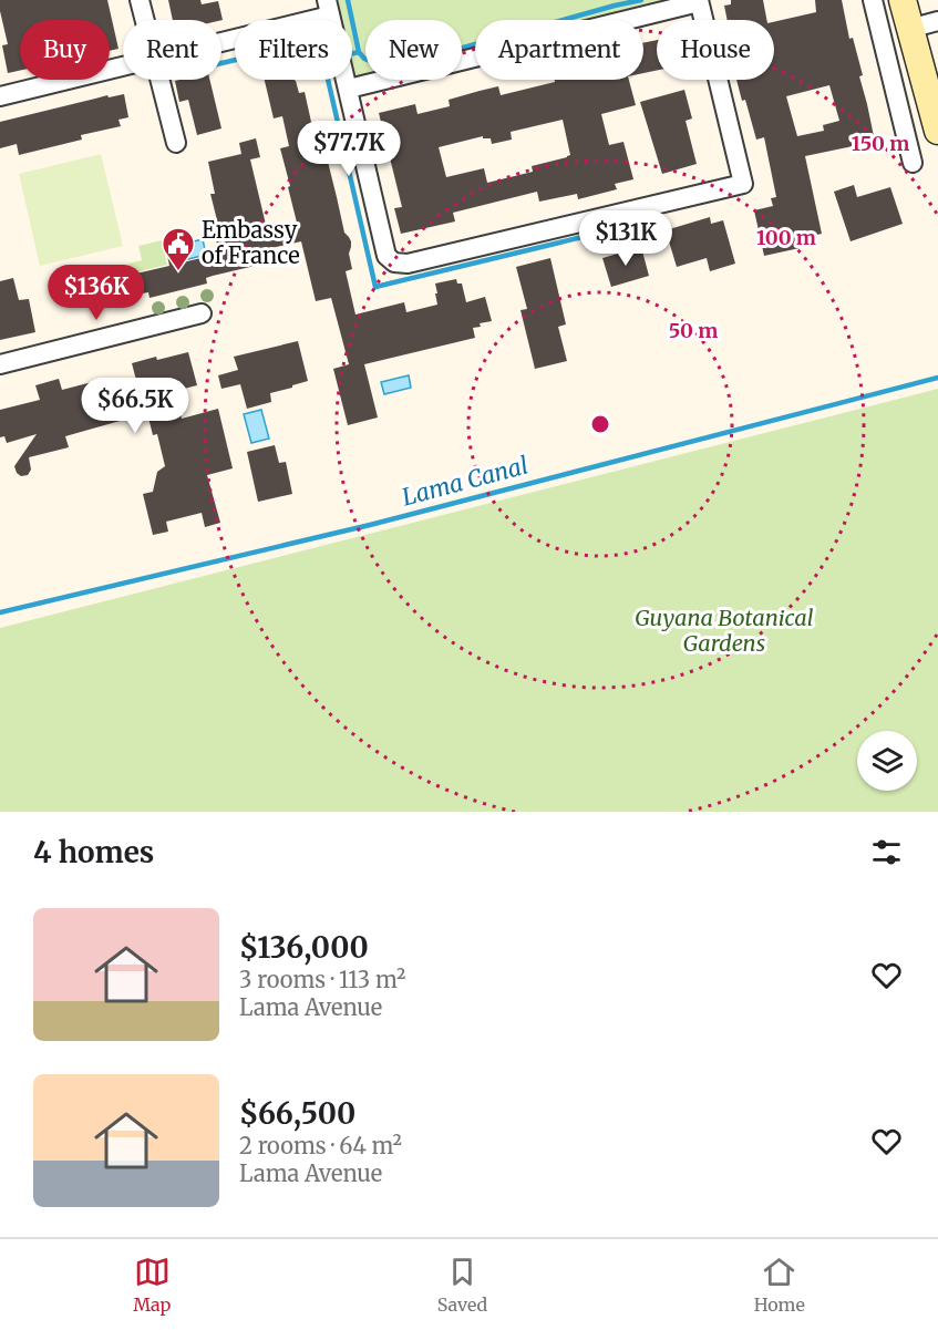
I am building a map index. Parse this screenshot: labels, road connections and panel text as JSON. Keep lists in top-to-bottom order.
{
  "water": ["Lama Canal"],
  "parks": ["Guyana Botanical Gardens"],
  "places": {
    "public building": ["Embassy of France"]
  },
  "page": {
    "chip": [
      "Buy",
      "Rent",
      "Filters",
      "New",
      "Apartment",
      "House"
    ],
    "price": [
      "$77.7K",
      "$131K",
      "$136K",
      "$66.5K"
    ],
    "heading": "4 homes",
    "list": [
      {
        "name": "$136,000",
        "note": "3 rooms · 113 m² · Lama Avenue"
      },
      {
        "name": "$66,500",
        "note": "2 rooms · 64 m² · Lama Avenue"
      }
    ],
    "tabs": ["Map", "Saved", "Home"]
  },
  "rings": ["150 m", "100 m", "50 m"]
}
